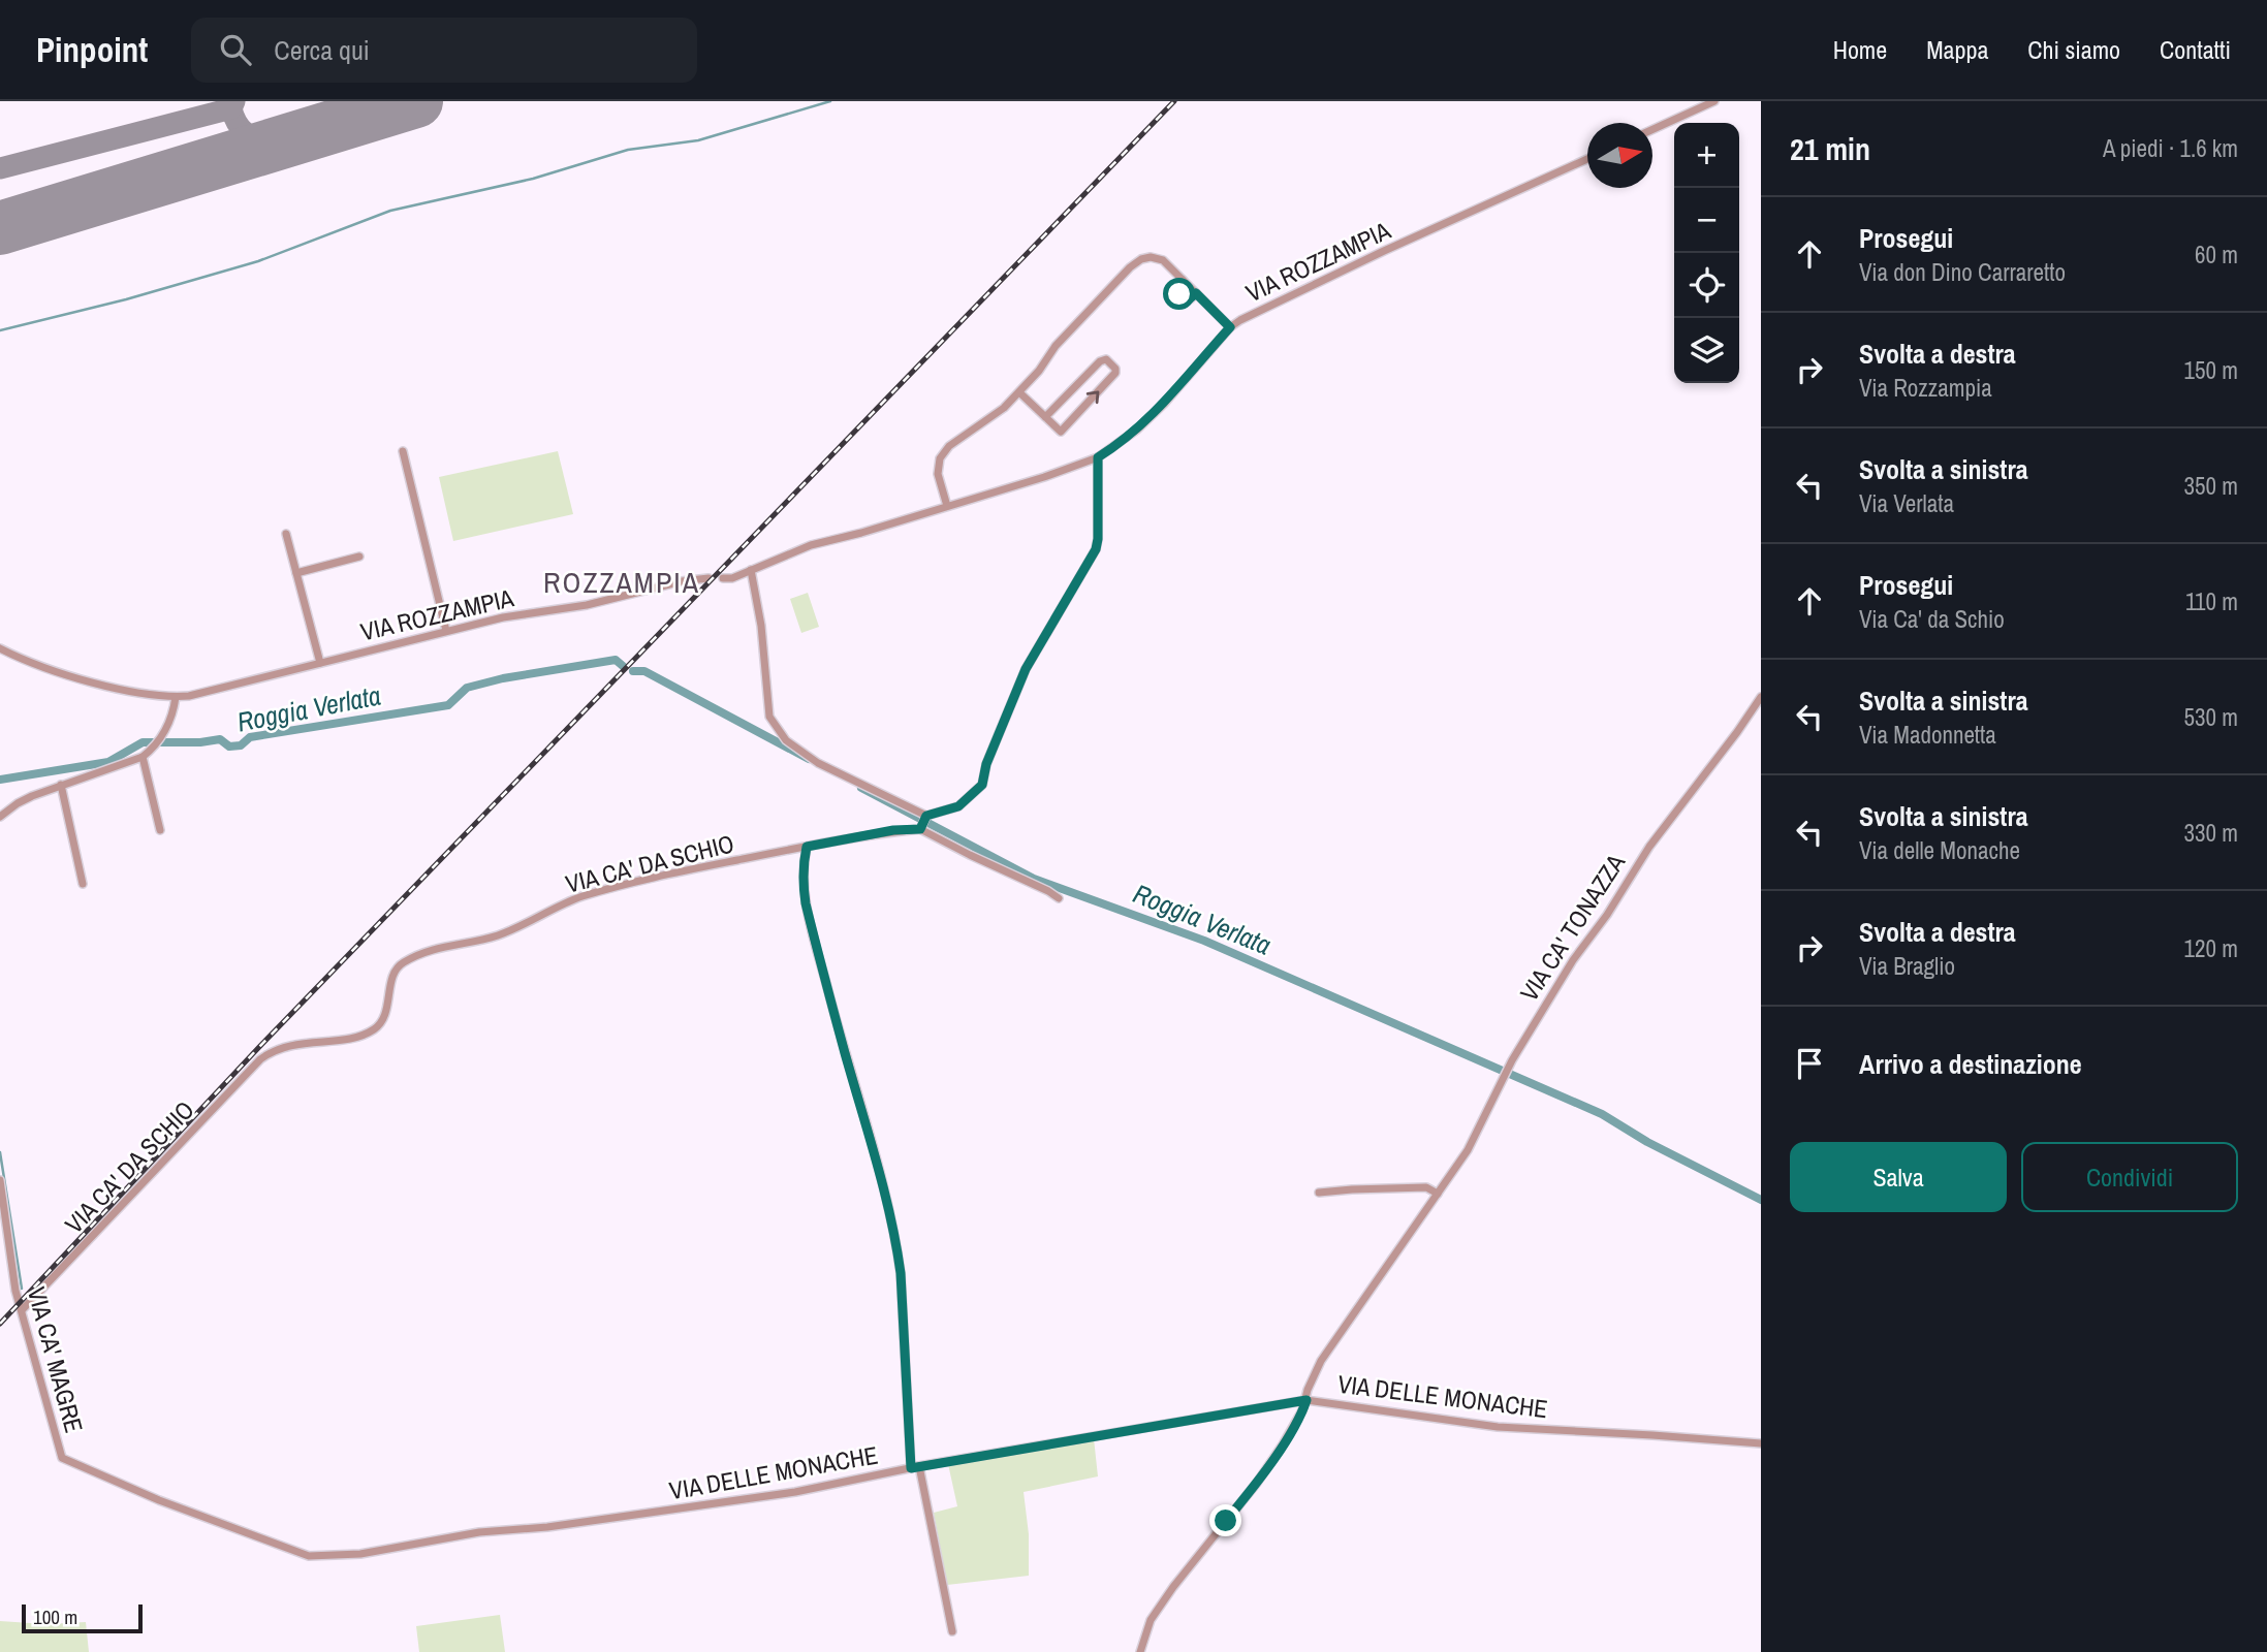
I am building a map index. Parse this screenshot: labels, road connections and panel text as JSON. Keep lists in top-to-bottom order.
{
  "streets": {
    "street": [
      "VIA ROZZAMPIA",
      "VIA CA' DA SCHIO",
      "VIA CA' TONAZZA",
      "VIA CA' MAGRE",
      "VIA DELLE MONACHE"
    ]
  },
  "crossings": [
    ["VIA ROZZAMPIA", "VIA CA' DA SCHIO"],
    ["VIA CA' DA SCHIO", "VIA CA' MAGRE"],
    ["VIA CA' TONAZZA", "VIA DELLE MONACHE"],
    ["VIA CA' MAGRE", "VIA DELLE MONACHE"]
  ],
  "districts": ["ROZZAMPIA"],
  "water": ["Roggia Verlata"],
  "scale_bar": "100 m",
  "north": "right",
  "page": {
    "header": "Pinpoint",
    "search": "Cerca qui",
    "nav": [
      "Home",
      "Mappa",
      "Chi siamo",
      "Contatti"
    ],
    "heading": ["21 min", "A piedi · 1.6 km"],
    "map_buttons": ["+", "−"],
    "list": [
      ["Prosegui", "Via don Dino Carraretto", "60 m"],
      ["Svolta a destra", "Via Rozzampia", "150 m"],
      ["Svolta a sinistra", "Via Verlata", "350 m"],
      ["Prosegui", "Via Ca' da Schio", "110 m"],
      ["Svolta a sinistra", "Via Madonnetta", "530 m"],
      ["Svolta a sinistra", "Via delle Monache", "330 m"],
      ["Svolta a destra", "Via Braglio", "120 m"],
      "Arrivo a destinazione"
    ],
    "buttons": ["Salva", "Condividi"],
    "scale": "100 m"
  }
}
